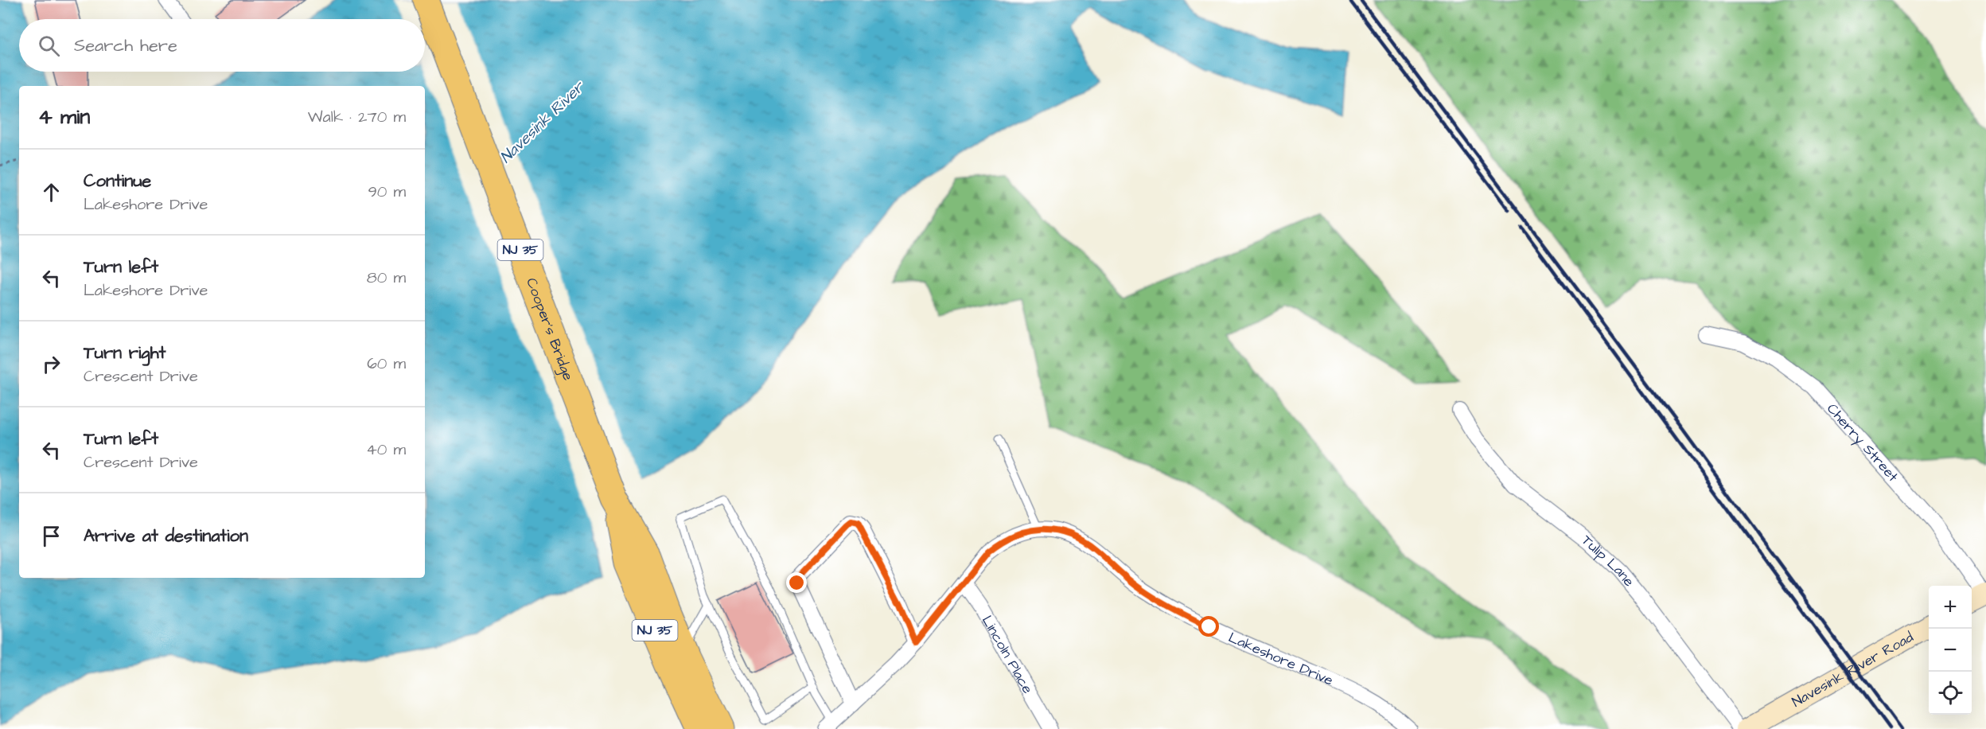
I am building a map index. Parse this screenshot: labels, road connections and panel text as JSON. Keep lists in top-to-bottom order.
{
  "streets": {
    "highway": ["NJ 35", "Cooper's Bridge"],
    "main road": ["Navesink River Road"],
    "street": [
      "Cherry Street",
      "Tulip Lane",
      "Lincoln Place",
      "Lakeshore Drive"
    ]
  },
  "crossings": [
    ["NJ 35", "Cooper's Bridge"],
    ["Lincoln Place", "Lakeshore Drive"]
  ],
  "water": ["Navesink River"],
  "page": {
    "search": "Search here",
    "heading": ["4 min", "Walk · 270 m"],
    "list": [
      ["Continue", "Lakeshore Drive", "90 m"],
      ["Turn left", "Lakeshore Drive", "80 m"],
      ["Turn right", "Crescent Drive", "60 m"],
      ["Turn left", "Crescent Drive", "40 m"],
      "Arrive at destination"
    ],
    "map_buttons": ["+", "−"]
  }
}
